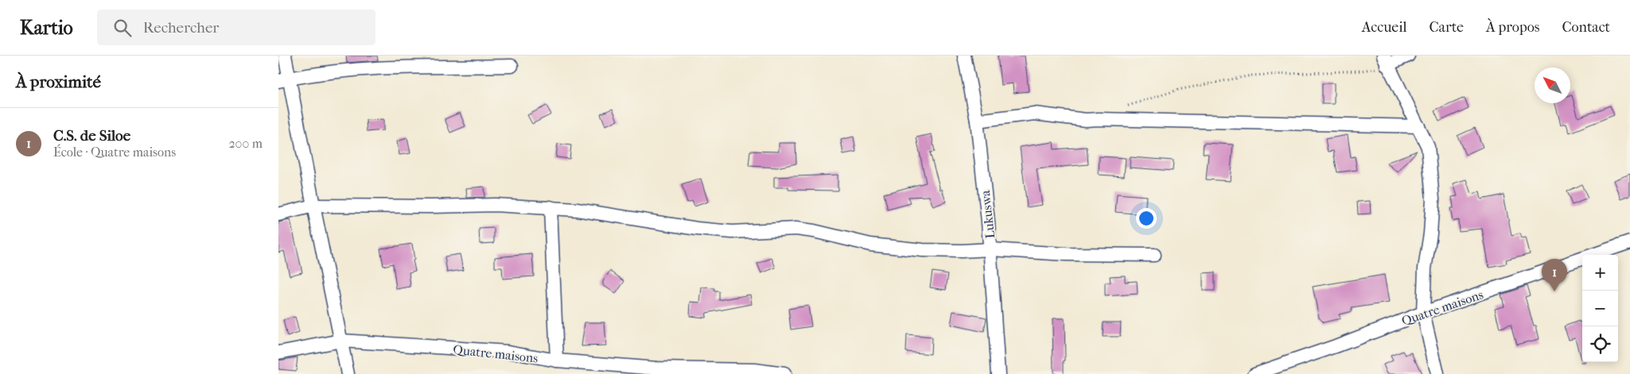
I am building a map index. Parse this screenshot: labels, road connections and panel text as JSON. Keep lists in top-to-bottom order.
{
  "streets": {
    "street": ["Lukuswa", "Quatre maisons"]
  },
  "north": "top left",
  "page": {
    "header": "Kartio",
    "search": "Rechercher",
    "nav": [
      "Accueil",
      "Carte",
      "À propos",
      "Contact"
    ],
    "heading": "À proximité",
    "list": [
      {
        "mark": "1",
        "name": "C.S. de Siloe",
        "note": "École · Quatre maisons",
        "value": "200 m"
      }
    ],
    "map_buttons": ["+", "−"],
    "pins": "1"
  }
}
